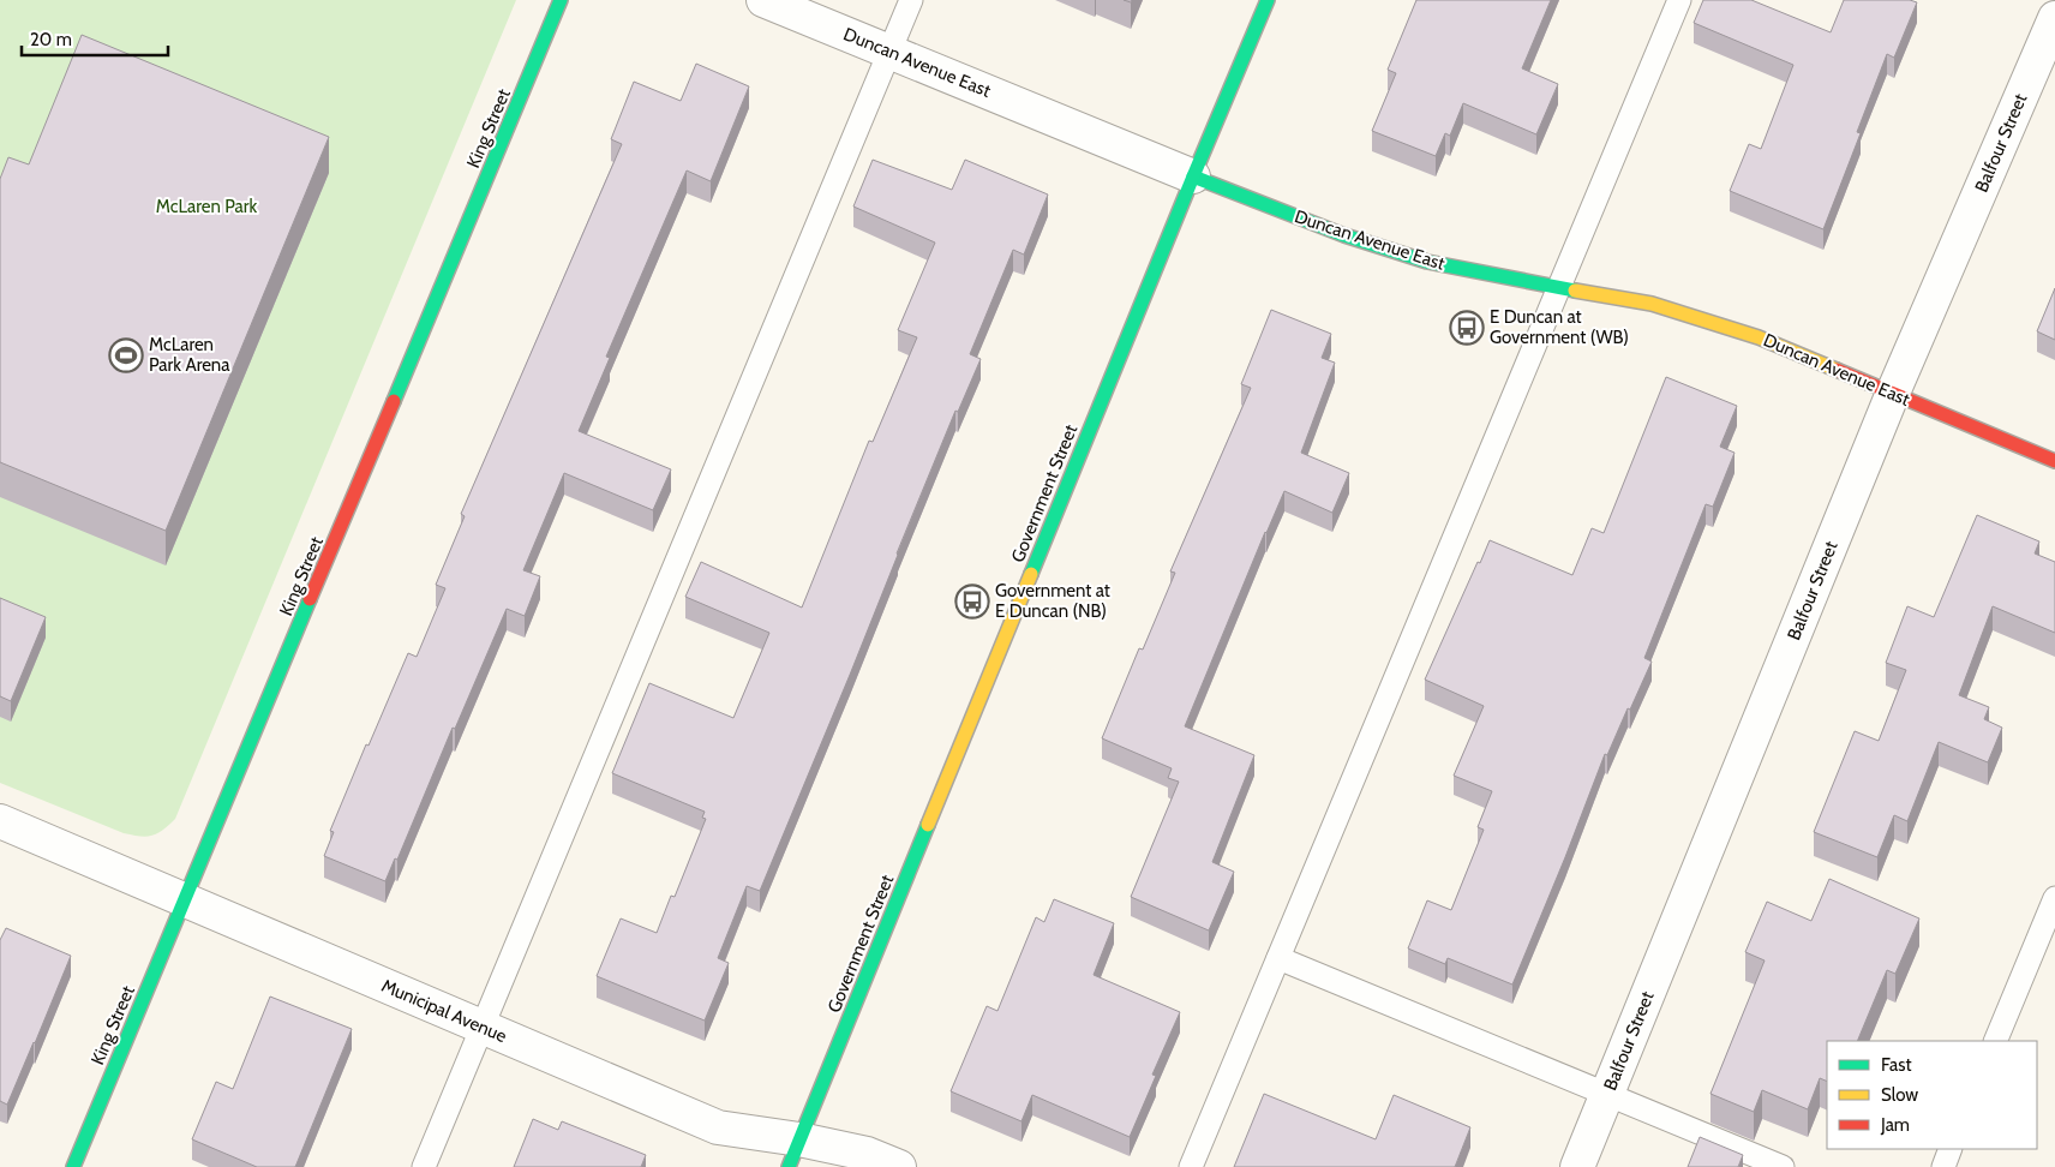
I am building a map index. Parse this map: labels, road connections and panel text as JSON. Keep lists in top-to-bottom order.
{
  "streets": {
    "street": [
      "Duncan Avenue East",
      "King Street",
      "Balfour Street",
      "Government Street",
      "Municipal Avenue"
    ]
  },
  "crossings": [
    ["Duncan Avenue East", "Balfour Street"],
    ["Duncan Avenue East", "Government Street"],
    ["King Street", "Municipal Avenue"],
    ["Government Street", "Municipal Avenue"]
  ],
  "parks": ["McLaren Park"],
  "places": {
    "bus stop": ["E Duncan at Government (WB)", "Government at E Duncan (NB)"],
    "sports": ["McLaren Park Arena"]
  },
  "legend": ["Fast", "Slow", "Jam"],
  "scale_bar": "20 m"
}
